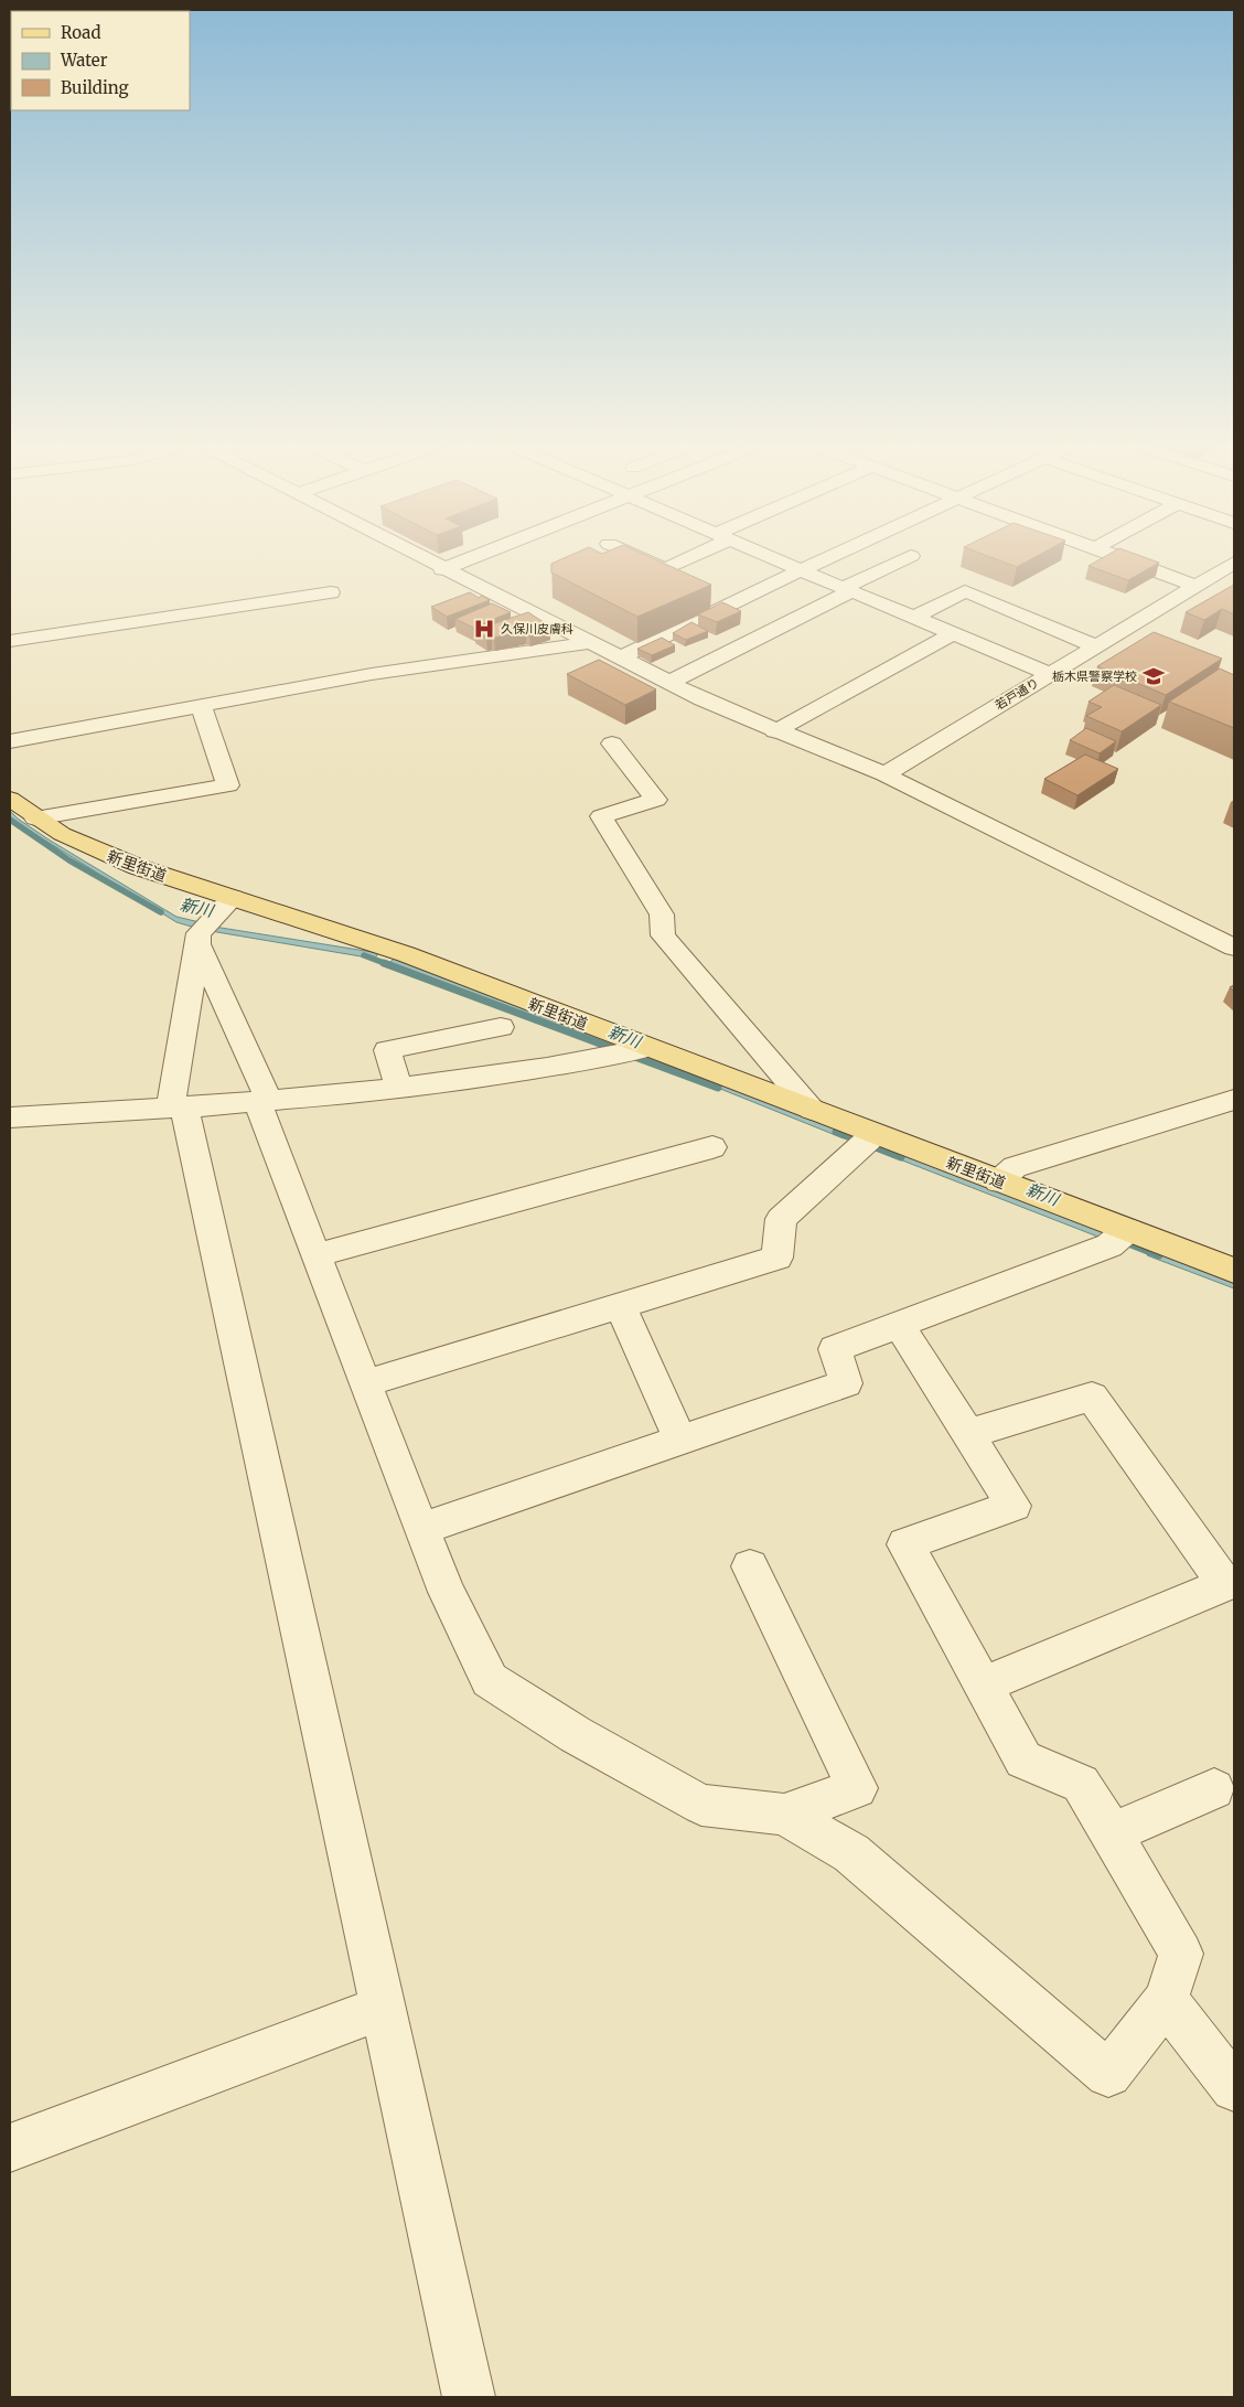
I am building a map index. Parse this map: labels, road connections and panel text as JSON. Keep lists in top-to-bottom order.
{
  "streets": {
    "main road": ["新里街道"],
    "street": ["若戸通り"]
  },
  "water": ["新川"],
  "places": {
    "hospital": ["久保川皮膚科"],
    "school or university": ["栃木県警察学校"]
  },
  "legend": ["Road", "Water", "Building"]
}
